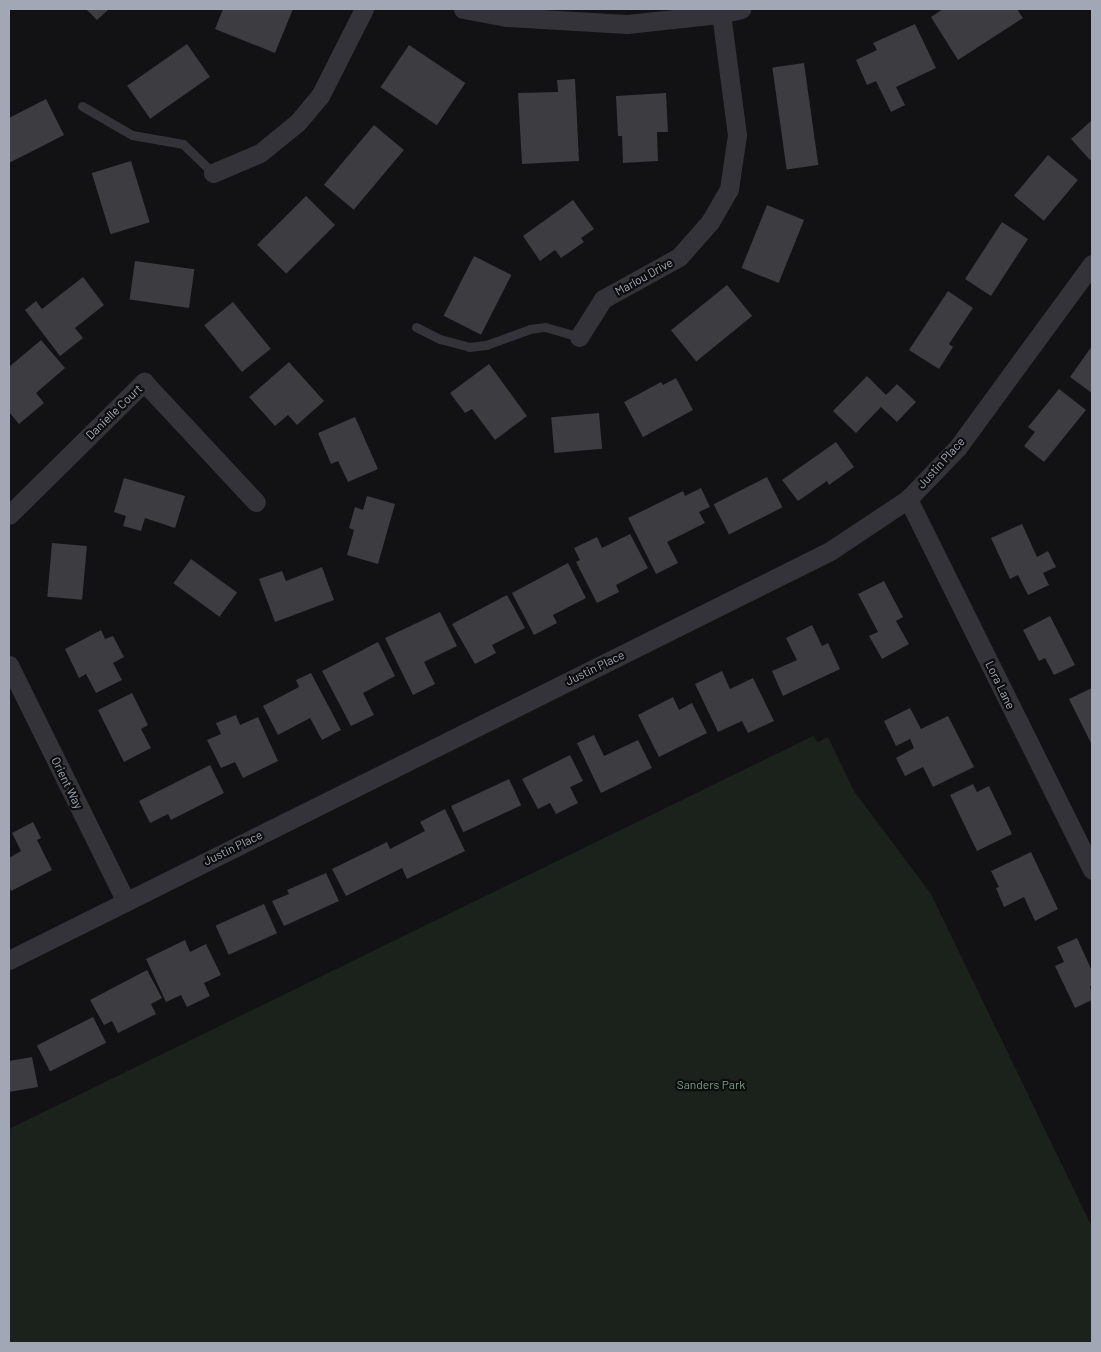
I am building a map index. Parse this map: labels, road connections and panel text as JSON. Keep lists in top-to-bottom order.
{
  "streets": {
    "street": [
      "Marlou Drive",
      "Danielle Court",
      "Justin Place",
      "Lora Lane",
      "Orient Way"
    ]
  },
  "crossings": [
    ["Justin Place", "Lora Lane"],
    ["Justin Place", "Orient Way"]
  ],
  "parks": ["Sanders Park"]
}
